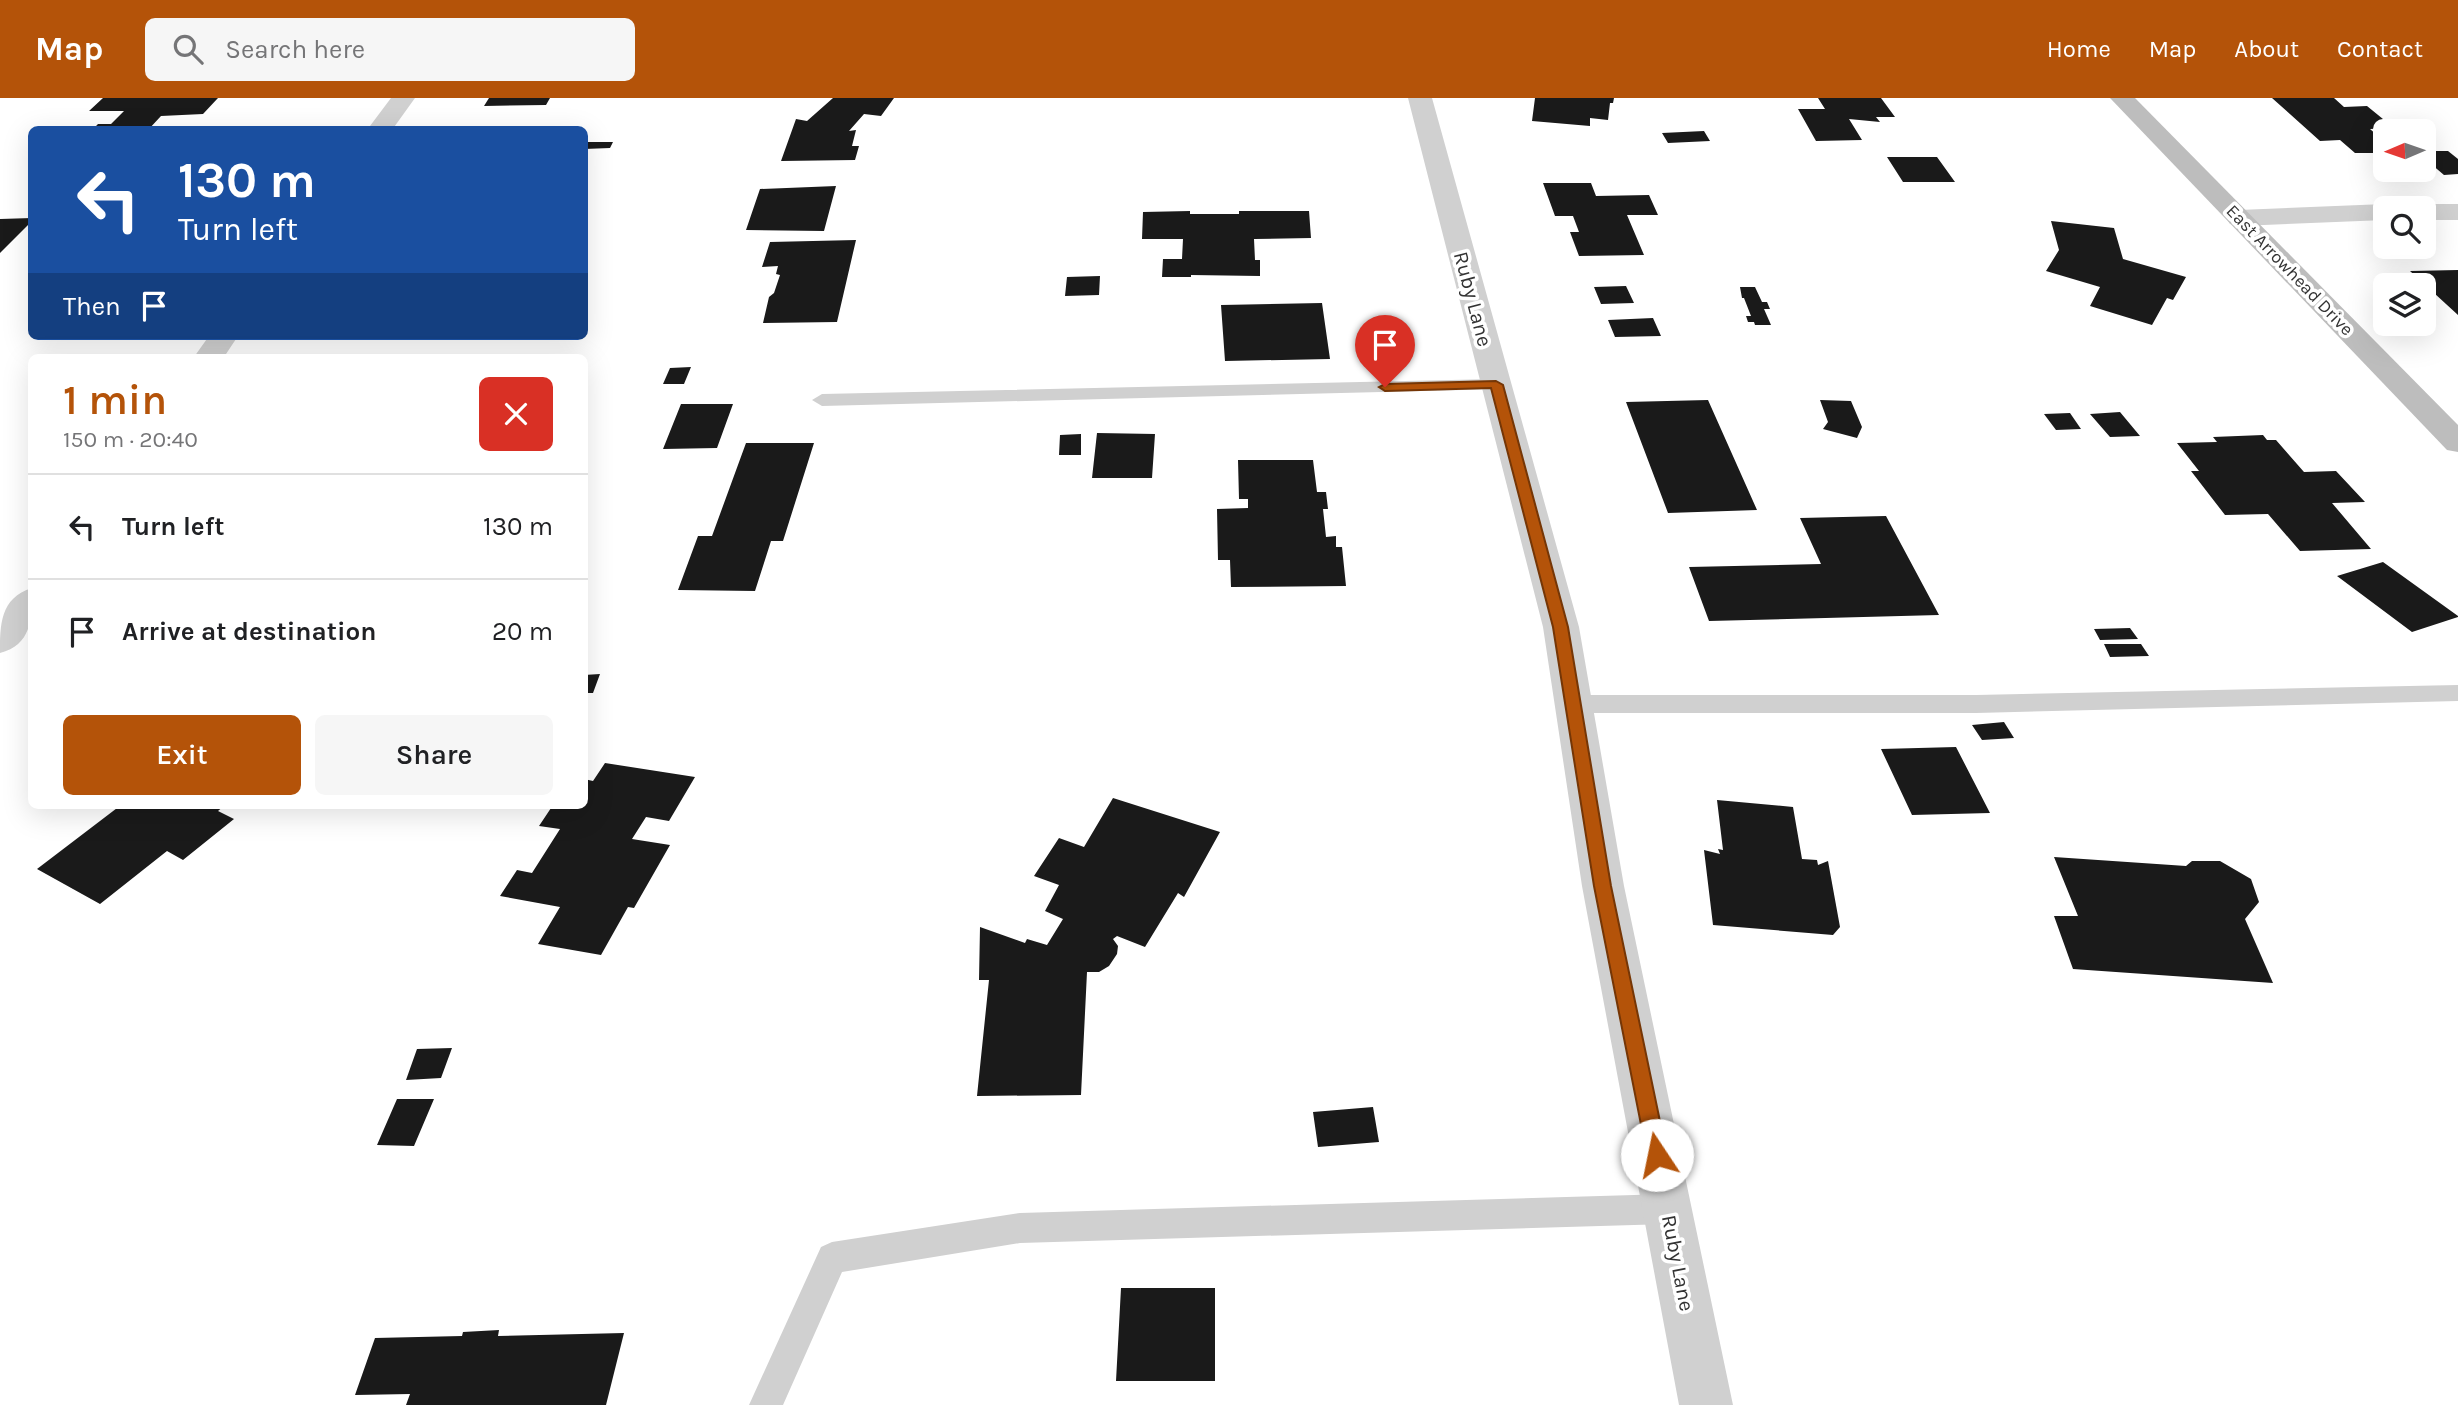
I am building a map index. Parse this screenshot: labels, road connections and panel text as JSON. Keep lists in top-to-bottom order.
{
  "streets": {
    "street": ["East Arrowhead Drive", "Ruby Lane"]
  },
  "north": "left",
  "page": {
    "header": "Map",
    "search": "Search here",
    "nav": [
      "Home",
      "Map",
      "About",
      "Contact"
    ],
    "turn": ["130 m", "Turn left"],
    "then": "Then",
    "heading": ["1 min", "150 m · 20:40"],
    "list": [
      {
        "name": "Turn left",
        "value": "130 m"
      },
      {
        "name": "Arrive at destination",
        "value": "20 m"
      }
    ],
    "buttons": ["Exit", "Share"]
  }
}
